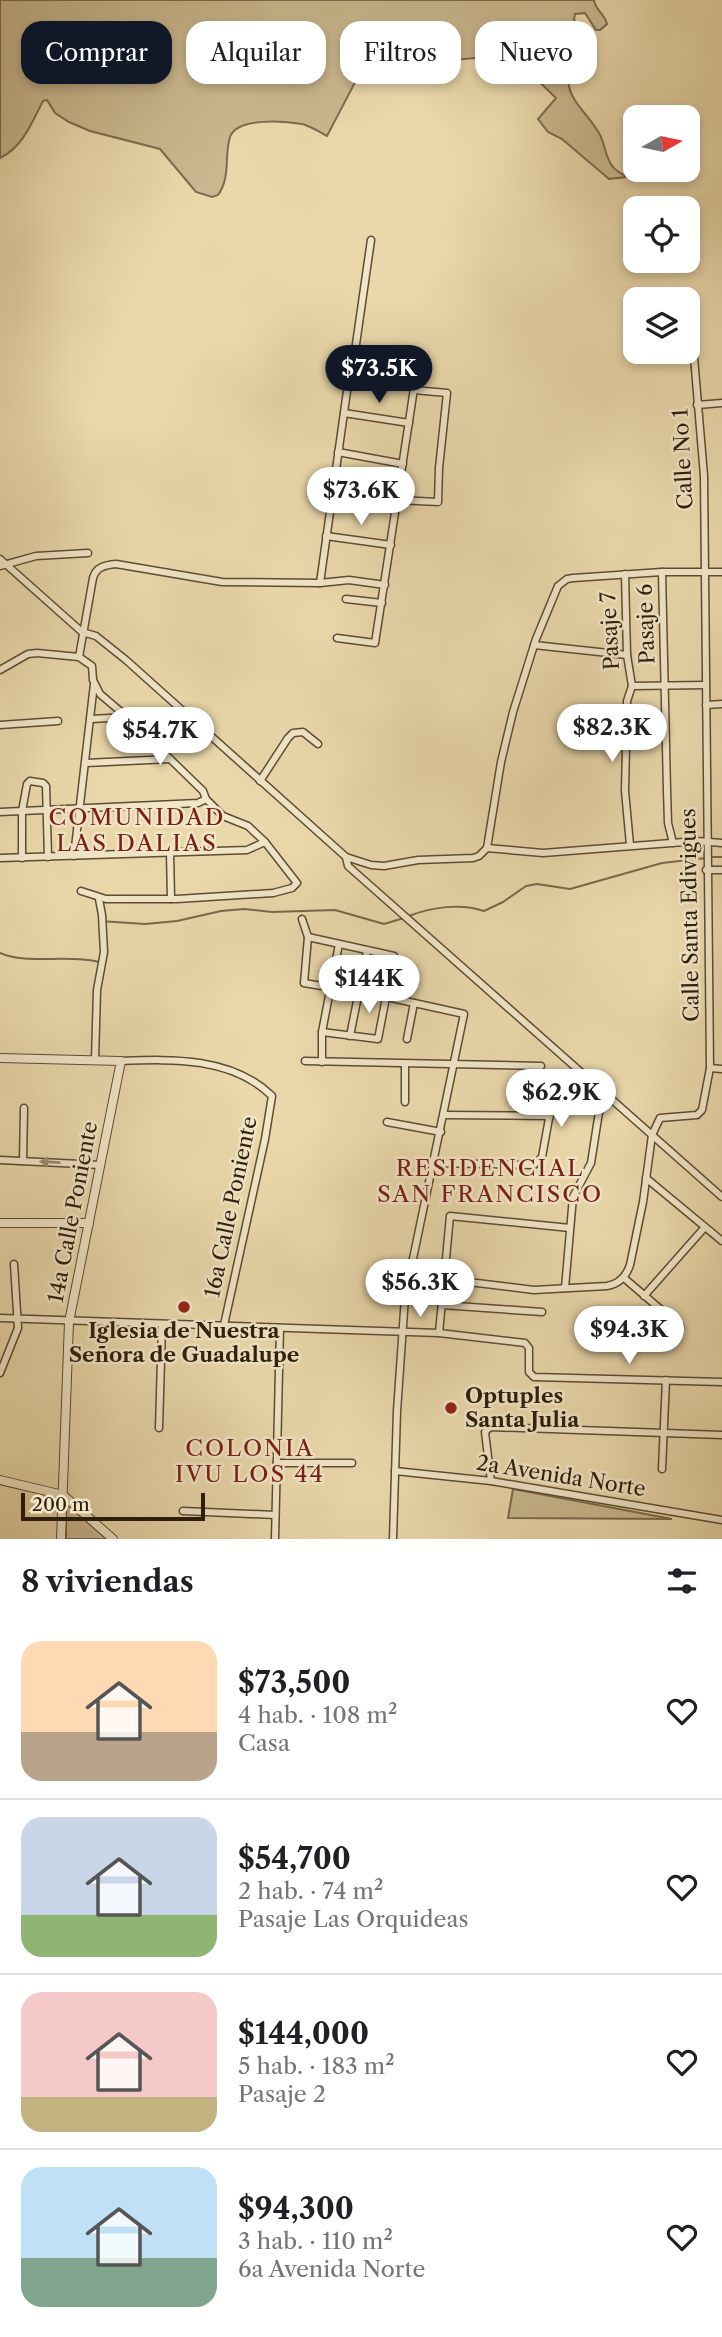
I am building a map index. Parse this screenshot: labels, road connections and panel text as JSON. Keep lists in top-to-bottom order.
{
  "streets": {
    "street": [
      "Calle No 1",
      "Pasaje 6",
      "Pasaje 7",
      "Calle Santa Edivigues",
      "16a Calle Poniente",
      "14a Calle Poniente",
      "2a Avenida Norte"
    ]
  },
  "crossings": [
    ["Calle No 1", "Calle Santa Edivigues"],
    ["16a Calle Poniente", "14a Calle Poniente"]
  ],
  "districts": ["COMUNIDAD LAS DALIAS", "RESIDENCIAL SAN FRANCISCO", "COLONIA IVU LOS 44"],
  "places": ["Iglesia de Nuestra Señora de Guadalupe", "Optuples Santa Julia"],
  "scale_bar": "200 m",
  "north": "right",
  "page": {
    "chip": [
      "Comprar",
      "Alquilar",
      "Filtros",
      "Nuevo"
    ],
    "price": [
      "$73.5K",
      "$73.6K",
      "$82.3K",
      "$54.7K",
      "$144K",
      "$62.9K",
      "$56.3K",
      "$94.3K"
    ],
    "scale": "200 m",
    "heading": "8 viviendas",
    "list": [
      {
        "name": "$73,500",
        "note": "4 hab. · 108 m² · Casa"
      },
      {
        "name": "$54,700",
        "note": "2 hab. · 74 m² · Pasaje Las Orquideas"
      },
      {
        "name": "$144,000",
        "note": "5 hab. · 183 m² · Pasaje 2"
      },
      {
        "name": "$94,300",
        "note": "3 hab. · 110 m² · 6a Avenida Norte"
      }
    ]
  }
}
